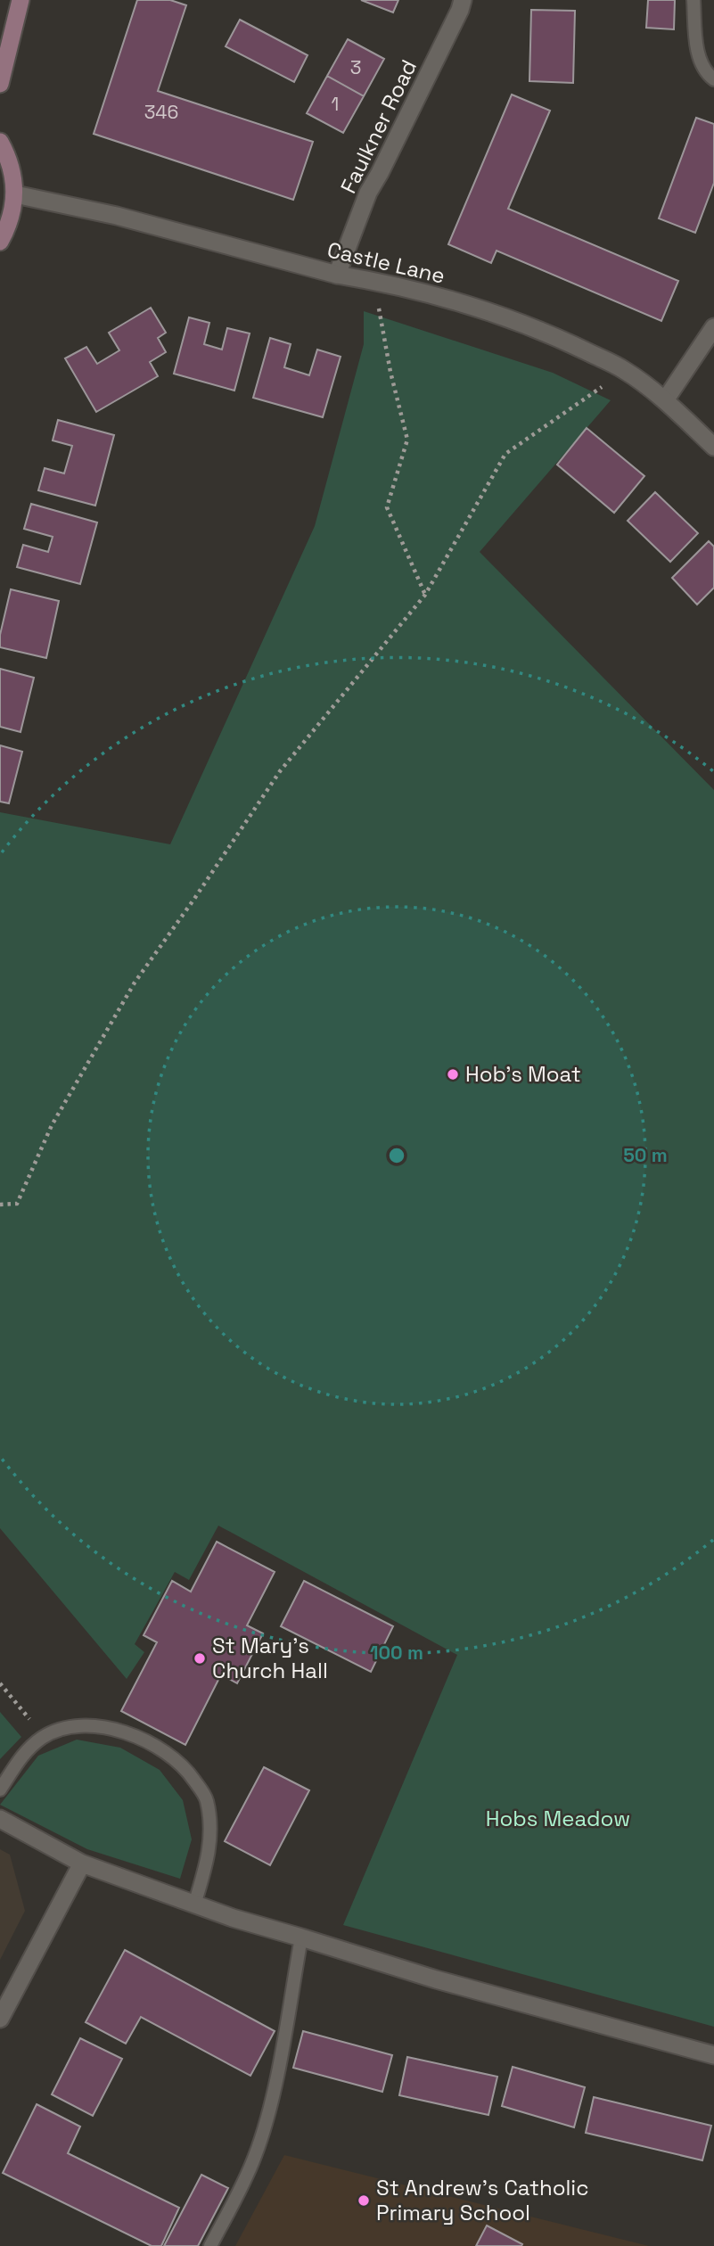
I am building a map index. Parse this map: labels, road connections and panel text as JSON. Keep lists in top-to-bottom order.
{
  "streets": {
    "street": ["Faulkner Road", "Castle Lane"]
  },
  "crossings": [
    ["Faulkner Road", "Castle Lane"]
  ],
  "parks": ["Hobs Meadow"],
  "places": ["Hob's Moat", "St Mary's Church Hall", "St Andrew's Catholic Primary School"],
  "house_numbers": ["3", "1", "346"],
  "rings": ["50 m", "100 m"]
}
